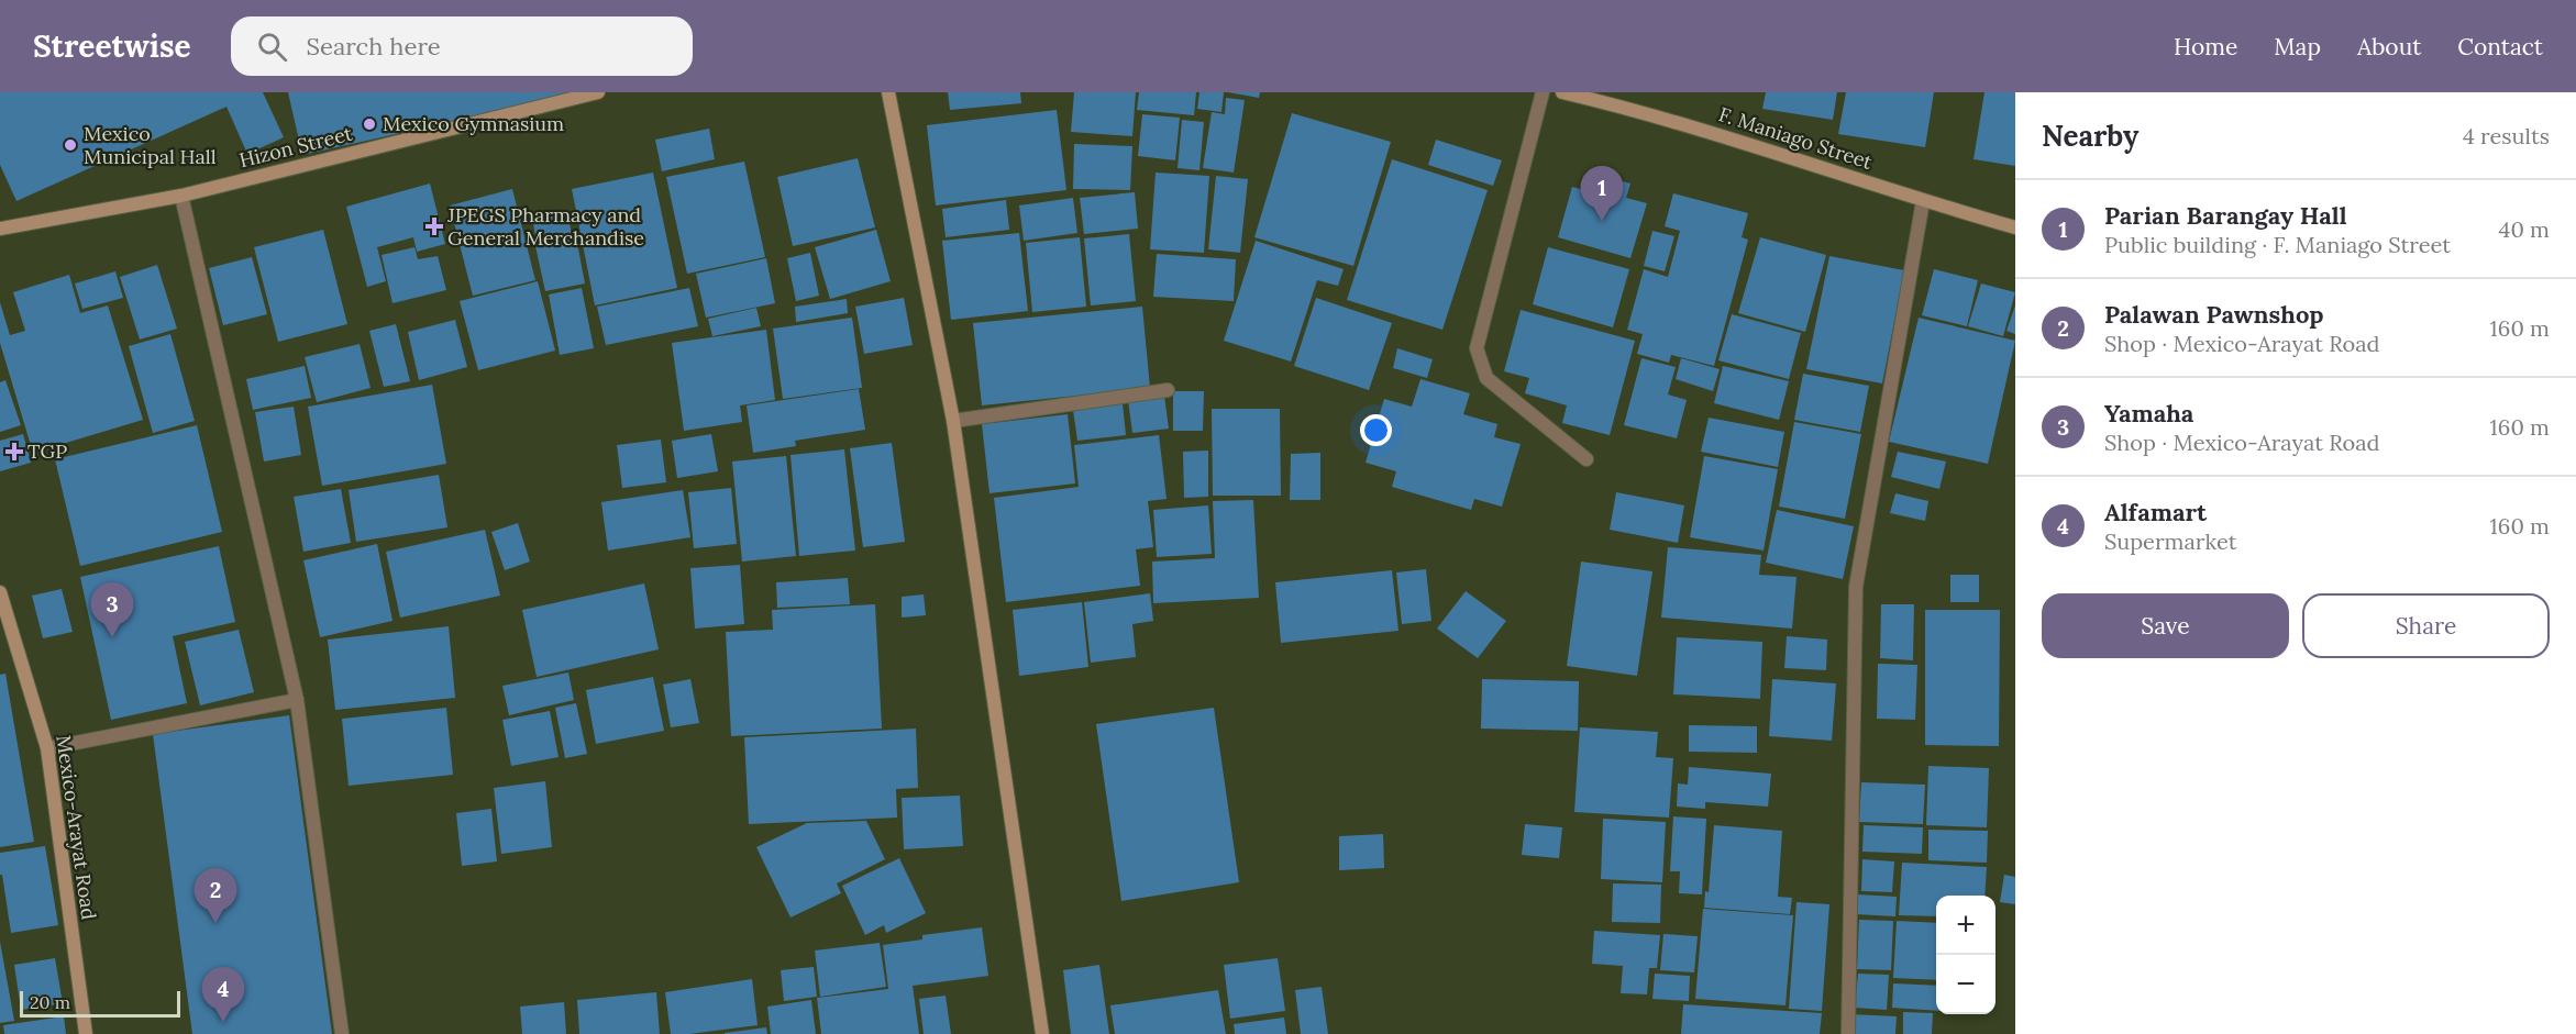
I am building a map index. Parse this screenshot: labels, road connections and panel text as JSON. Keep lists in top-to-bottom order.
{
  "streets": {
    "main road": ["F. Maniago Street", "Hizon Street", "Mexico-Arayat Road"]
  },
  "places": {
    "other": ["Mexico Gymnasium", "Mexico Municipal Hall"],
    "health": ["JPEGS Pharmacy and General Merchandise", "TGP"]
  },
  "scale_bar": "20 m",
  "page": {
    "header": "Streetwise",
    "search": "Search here",
    "nav": [
      "Home",
      "Map",
      "About",
      "Contact"
    ],
    "heading": ["Nearby", "4 results"],
    "pins": [
      "1",
      "3",
      "2",
      "4"
    ],
    "list": [
      {
        "mark": "1",
        "name": "Parian Barangay Hall",
        "note": "Public building · F. Maniago Street",
        "value": "40 m"
      },
      {
        "mark": "2",
        "name": "Palawan Pawnshop",
        "note": "Shop · Mexico-Arayat Road",
        "value": "160 m"
      },
      {
        "mark": "3",
        "name": "Yamaha",
        "note": "Shop · Mexico-Arayat Road",
        "value": "160 m"
      },
      {
        "mark": "4",
        "name": "Alfamart",
        "note": "Supermarket",
        "value": "160 m"
      }
    ],
    "buttons": ["Save", "Share"],
    "map_buttons": ["+", "−"],
    "scale": "20 m"
  }
}
